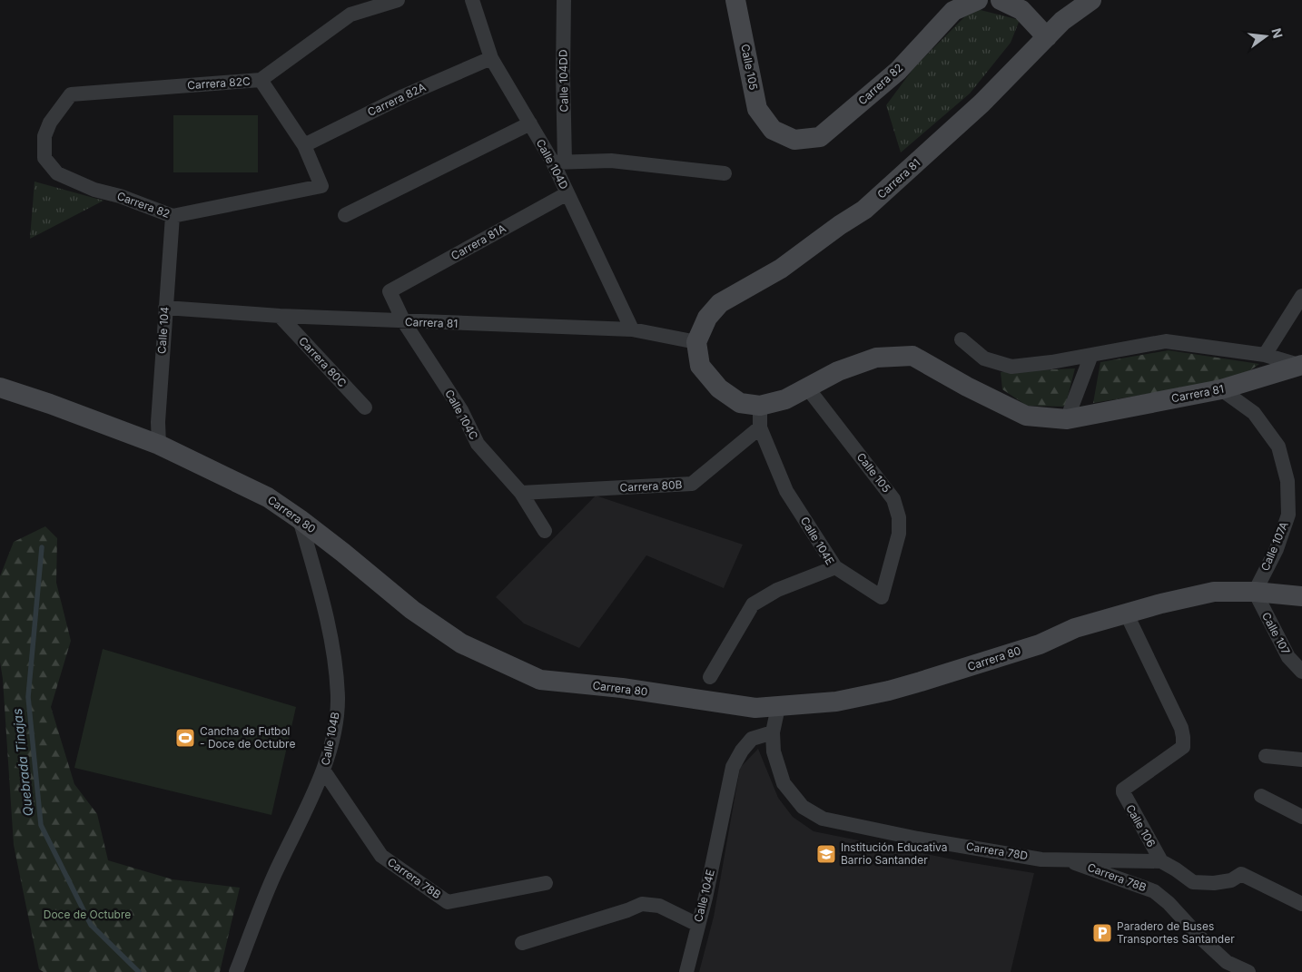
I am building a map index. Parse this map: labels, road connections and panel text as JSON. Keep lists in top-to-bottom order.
{
  "streets": {
    "street": [
      "Calle 105",
      "Calle 104DD",
      "Carrera 82C",
      "Carrera 82",
      "Carrera 82A",
      "Calle 104D",
      "Carrera 81",
      "Carrera 81A",
      "Calle 104",
      "Carrera 80C",
      "Calle 104C",
      "Carrera 80B",
      "Carrera 80",
      "Calle 104E",
      "Calle 107A",
      "Calle 107",
      "Calle 104B",
      "Calle 106",
      "Carrera 78D",
      "Carrera 78B"
    ]
  },
  "crossings": [
    ["Calle 105", "Carrera 82"],
    ["Calle 105", "Carrera 81"],
    ["Calle 105", "Calle 104E"],
    ["Calle 104DD", "Calle 104D"],
    ["Carrera 82C", "Carrera 82"],
    ["Carrera 82", "Carrera 82A"],
    ["Carrera 82", "Calle 104"],
    ["Carrera 82A", "Calle 104D"],
    ["Calle 104D", "Carrera 81"],
    ["Calle 104D", "Carrera 81A"],
    ["Carrera 81", "Calle 104"],
    ["Carrera 81", "Carrera 80C"],
    ["Carrera 81", "Calle 104C"],
    ["Carrera 81", "Calle 104E"],
    ["Carrera 81", "Calle 107A"],
    ["Carrera 81A", "Calle 104C"],
    ["Calle 104", "Carrera 80"],
    ["Calle 104C", "Carrera 80B"],
    ["Carrera 80B", "Calle 104E"],
    ["Carrera 80", "Calle 107A"],
    ["Carrera 80", "Calle 107"],
    ["Carrera 80", "Calle 104B"],
    ["Carrera 80", "Calle 106"],
    ["Carrera 80", "Carrera 78D"],
    ["Calle 104E", "Carrera 78D"],
    ["Calle 107A", "Calle 107"],
    ["Calle 104B", "Carrera 78B"],
    ["Calle 106", "Carrera 78D"],
    ["Carrera 78D", "Carrera 78B"]
  ],
  "water": ["Quebrada Tinajas"],
  "parks": ["Doce de Octubre"],
  "places": {
    "sports": ["Cancha de Futbol - Doce de Octubre"],
    "school or university": ["Institución Educativa Barrio Santander"],
    "parking": ["Paradero de Buses Transportes Santander"]
  },
  "north": "right"
}
